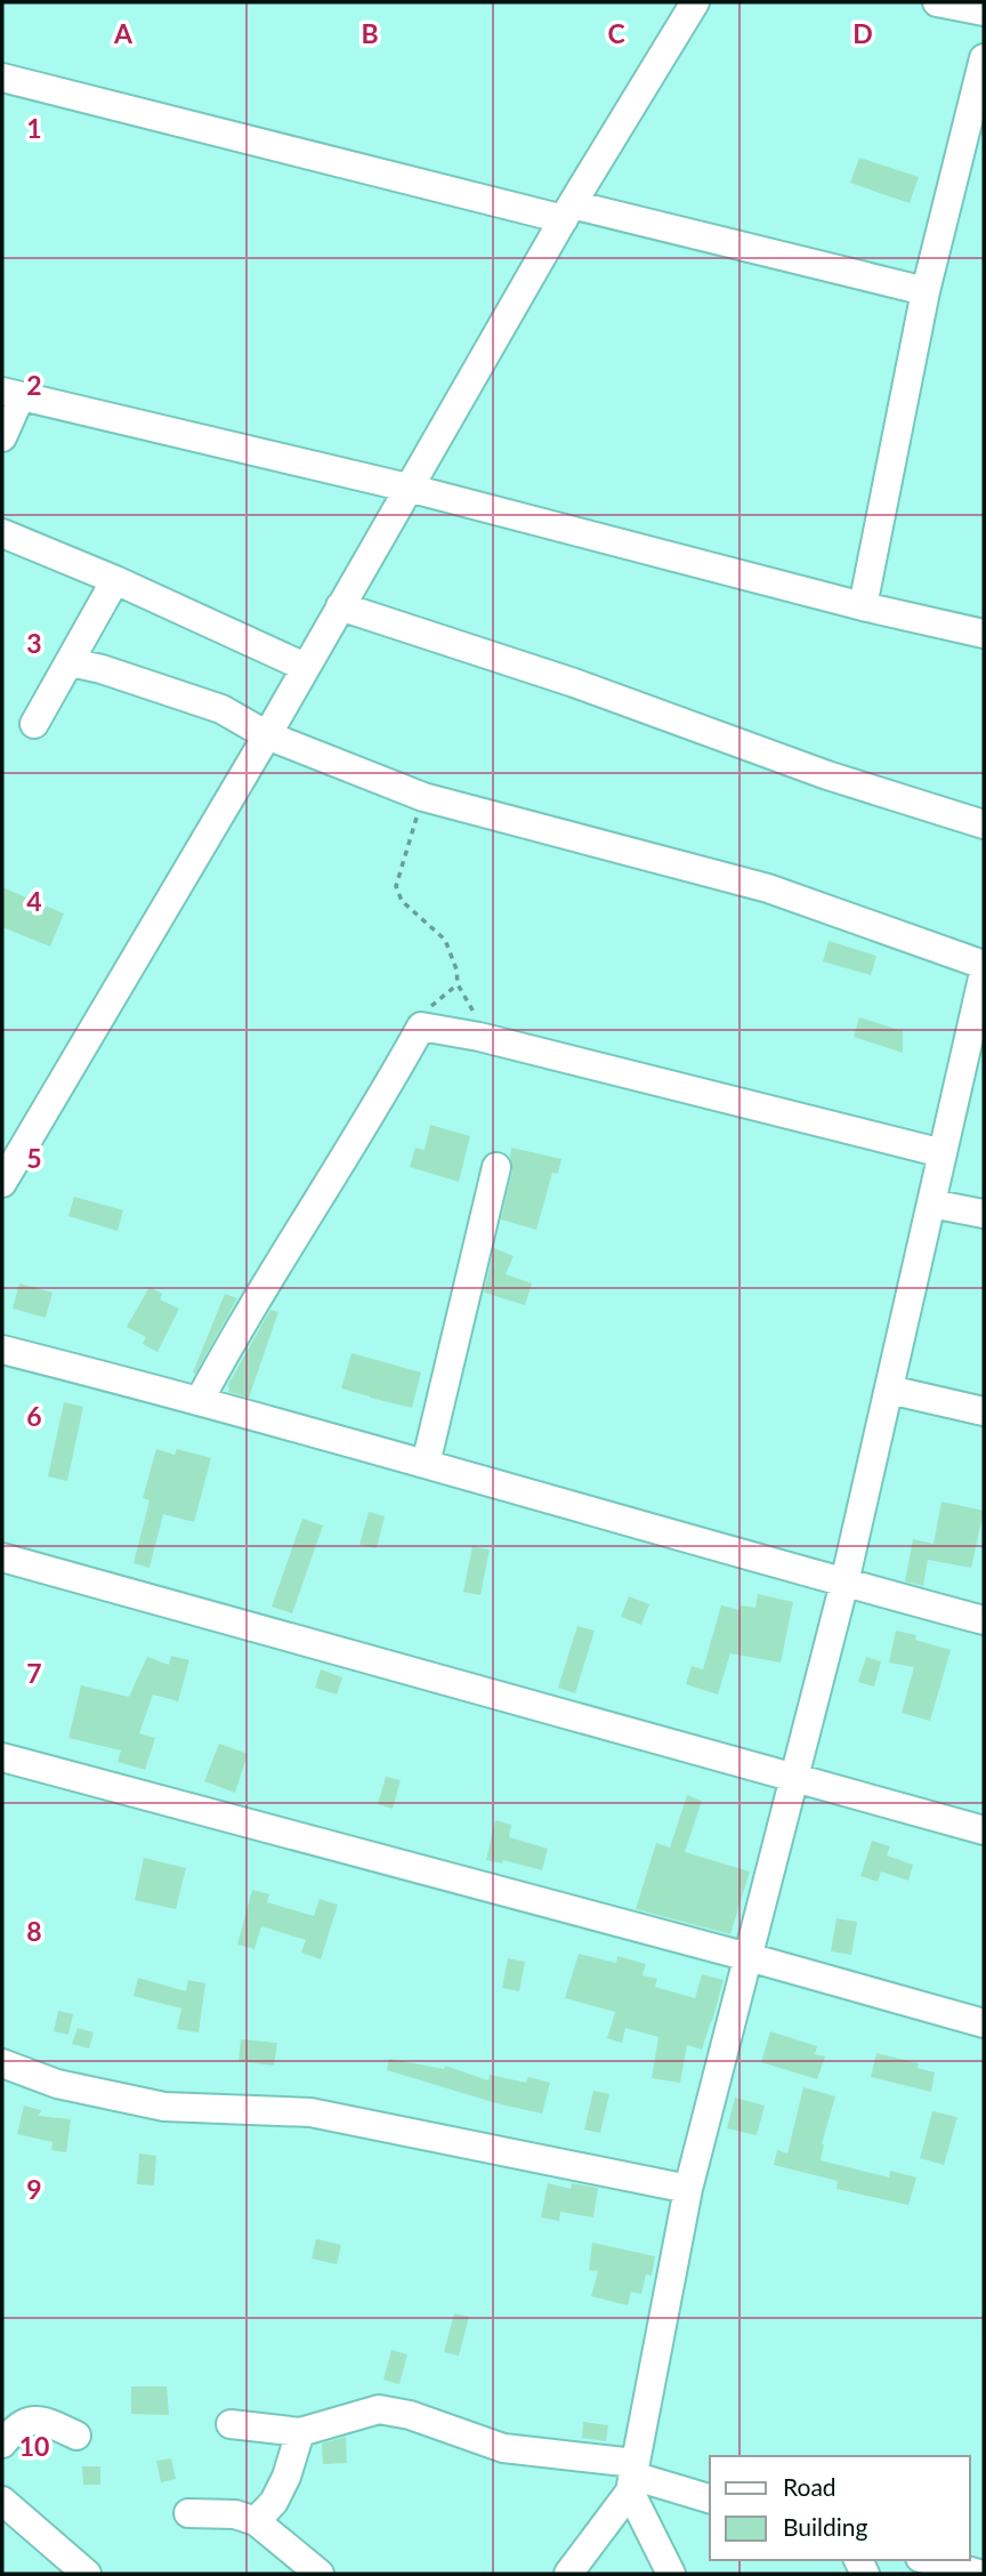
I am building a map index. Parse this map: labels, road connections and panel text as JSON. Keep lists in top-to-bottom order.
{
  "legend": ["Road", "Building"],
  "grid": {
    "columns": [
      "A",
      "B",
      "C",
      "D"
    ],
    "rows": [
      "1",
      "2",
      "3",
      "4",
      "5",
      "6",
      "7",
      "8",
      "9",
      "10"
    ]
  }
}
